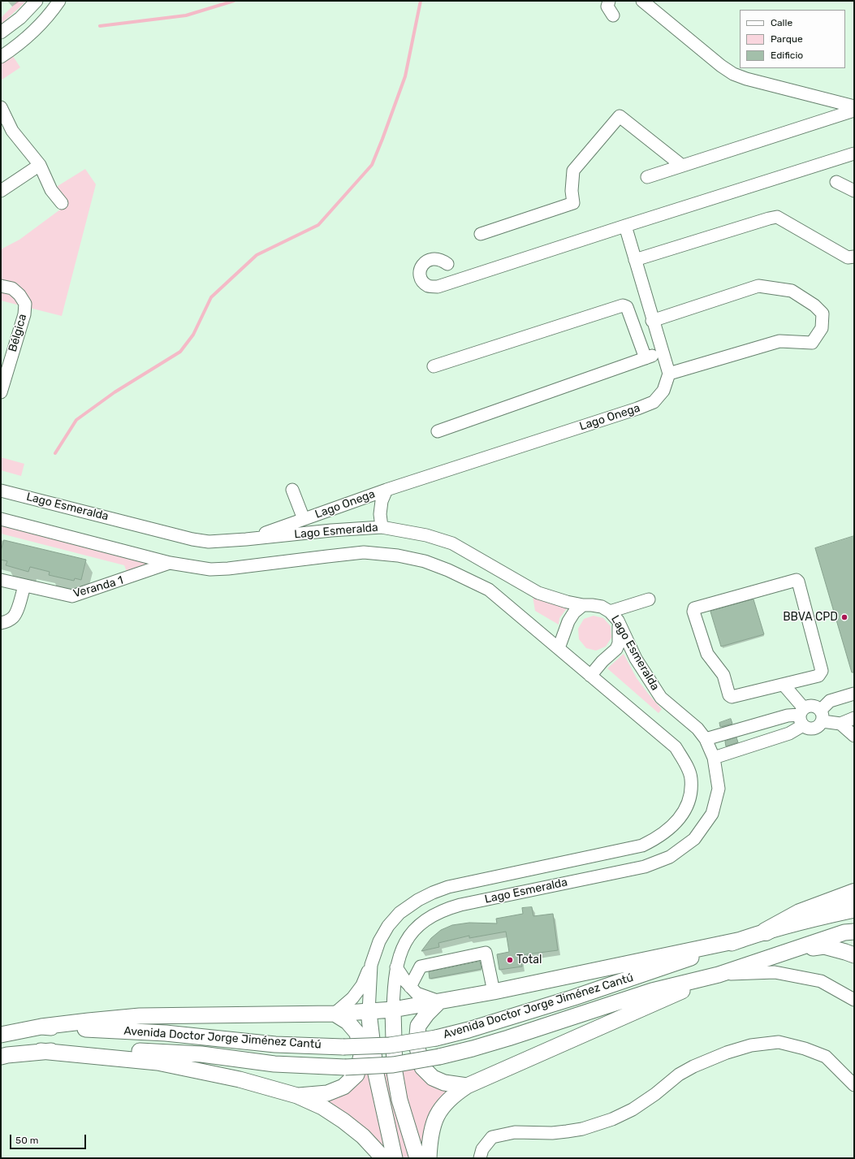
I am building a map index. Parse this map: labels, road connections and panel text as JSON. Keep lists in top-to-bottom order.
{
  "streets": {
    "main road": ["Avenida Doctor Jorge Jiménez Cantú"],
    "street": [
      "Bélgica",
      "Lago Onega",
      "Lago Esmeralda",
      "Veranda 1"
    ]
  },
  "crossings": [
    ["Lago Onega", "Lago Esmeralda"],
    ["Lago Esmeralda", "Veranda 1"]
  ],
  "places": ["BBVA CPD", "Total"],
  "legend": ["Calle", "Parque", "Edificio"],
  "scale_bar": "50 m"
}
